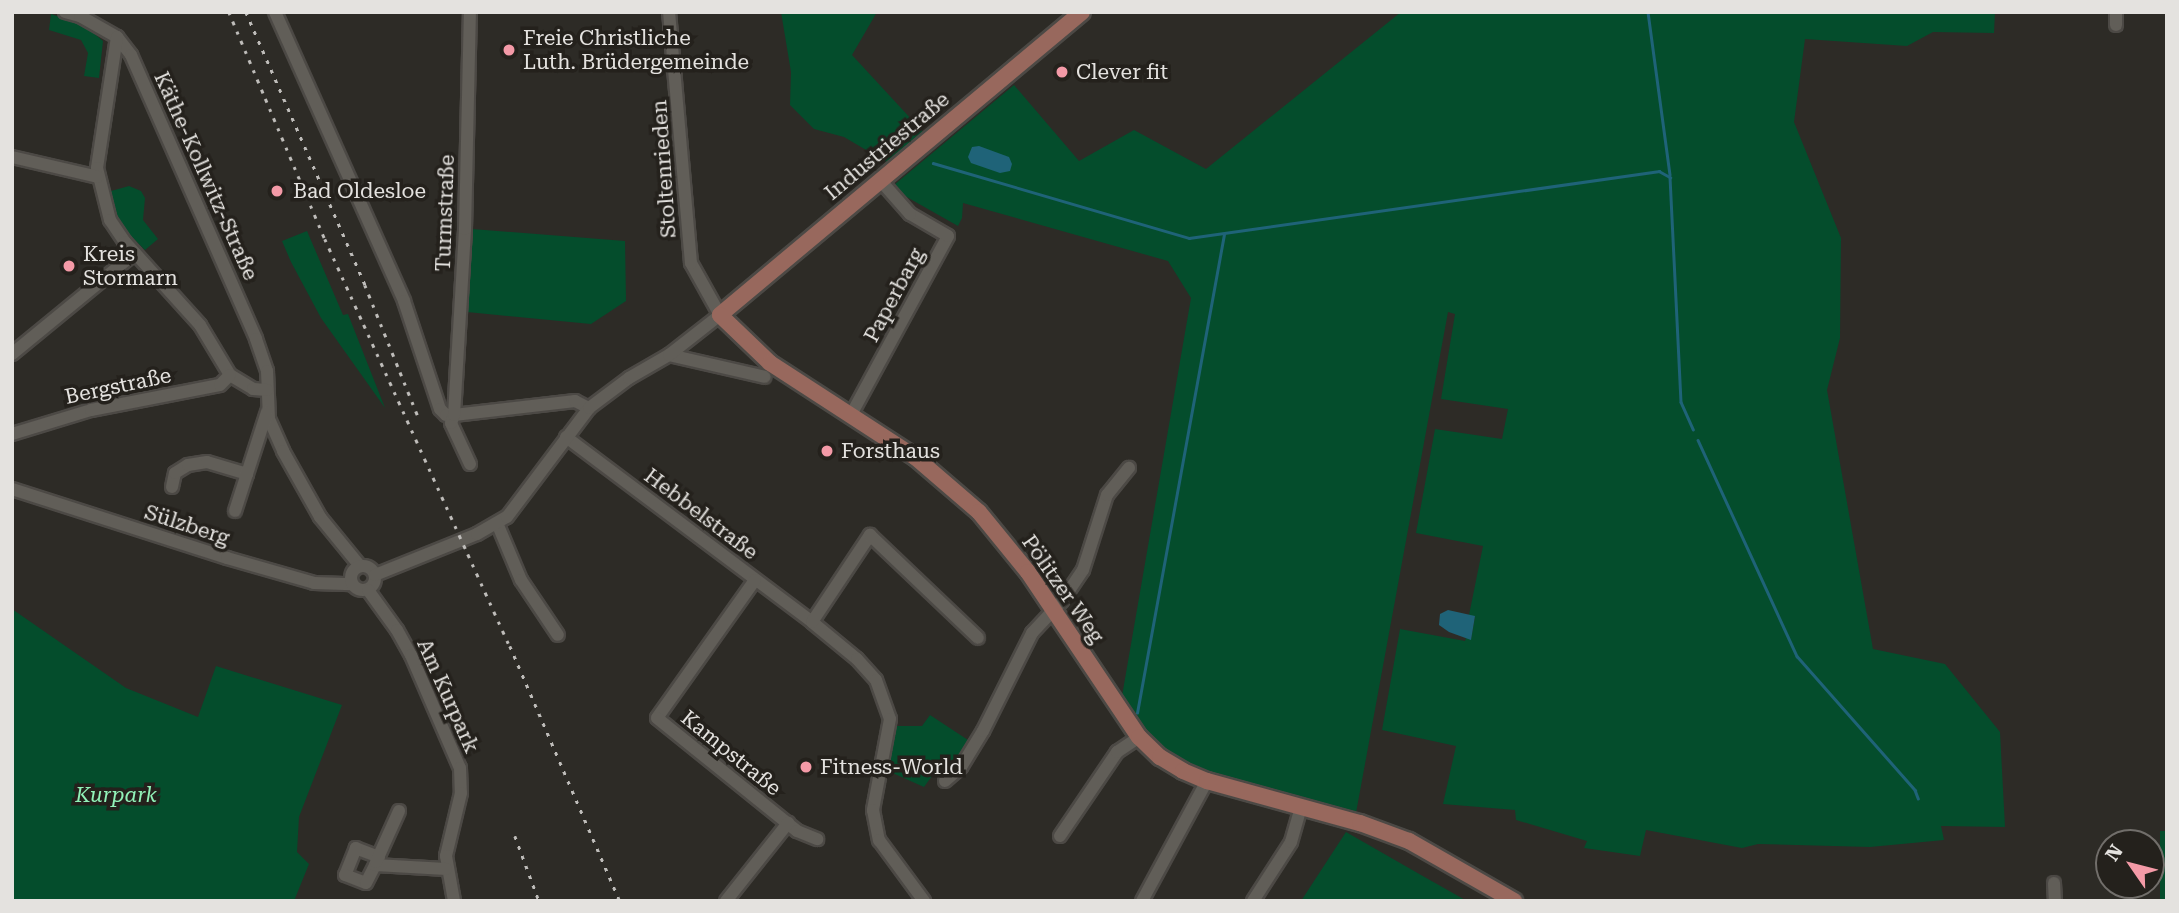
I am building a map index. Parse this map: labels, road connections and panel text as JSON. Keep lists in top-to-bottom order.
{
  "streets": {
    "main road": ["Industriestraße", "Pölitzer Weg"],
    "street": [
      "Stoltenrieden",
      "Käthe-Kollwitz-Straße",
      "Turmstraße",
      "Paperbarg",
      "Bergstraße",
      "Hebbelstraße",
      "Sülzberg",
      "Am Kurpark",
      "Kampstraße"
    ]
  },
  "crossings": [
    ["Industriestraße", "Stoltenrieden"],
    ["Industriestraße", "Paperbarg"],
    ["Industriestraße", "Pölitzer Weg"],
    ["Stoltenrieden", "Pölitzer Weg"],
    ["Paperbarg", "Pölitzer Weg"],
    ["Hebbelstraße", "Kampstraße"],
    ["Sülzberg", "Am Kurpark"]
  ],
  "parks": ["Kurpark"],
  "places": [
    "Freie Christliche Luth. Brüdergemeinde",
    "Clever fit",
    "Bad Oldesloe",
    "Kreis Stormarn",
    "Forsthaus",
    "Fitness-World"
  ],
  "north": "top left"
}
